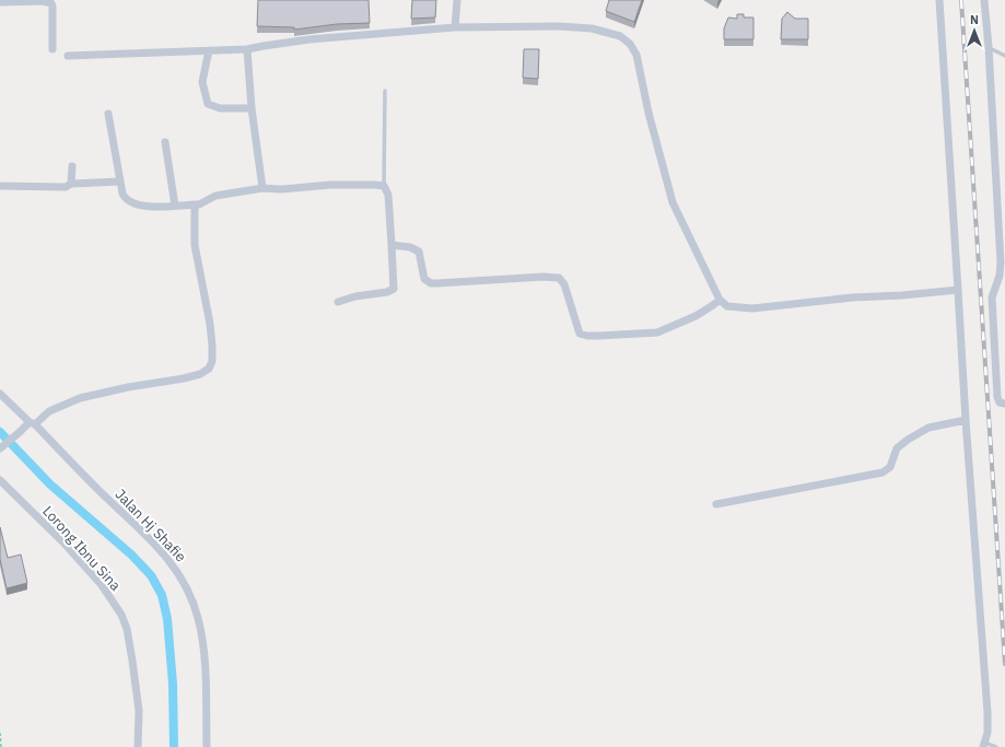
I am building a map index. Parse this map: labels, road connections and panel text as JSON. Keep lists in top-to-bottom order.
{
  "streets": {
    "street": ["Jalan Hj Shafie", "Lorong Ibnu Sina"]
  },
  "north": "top"
}
